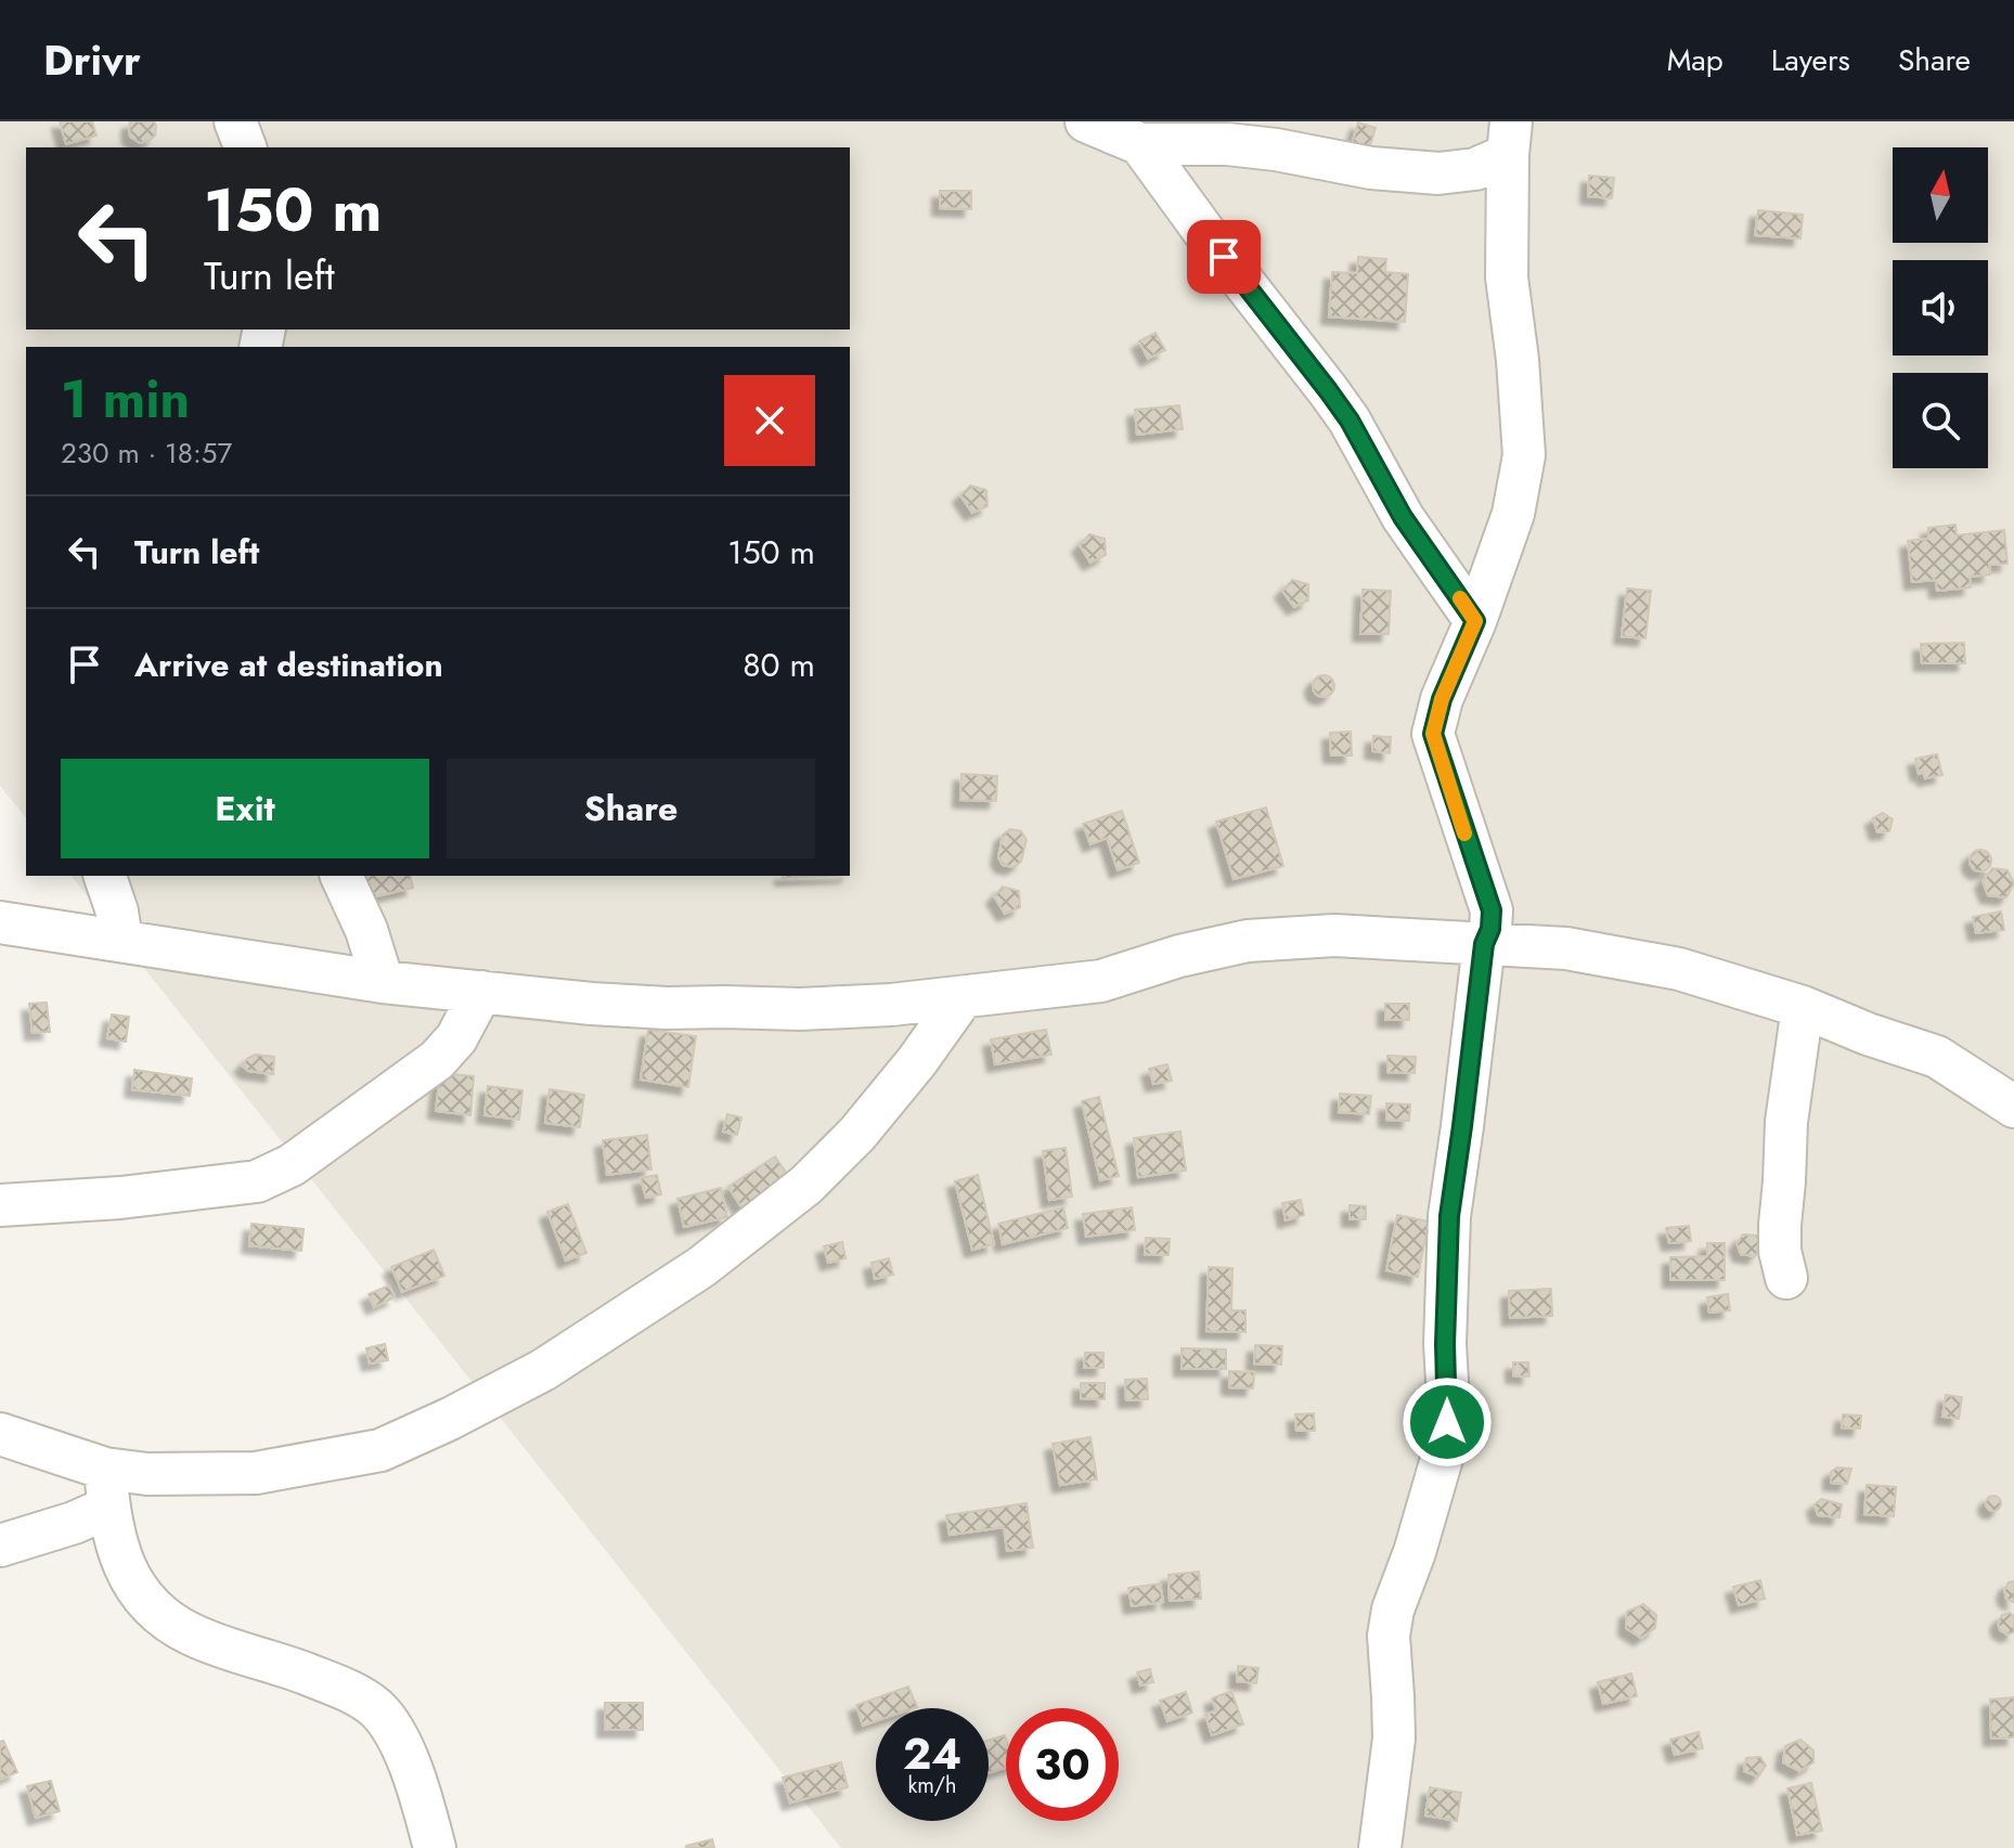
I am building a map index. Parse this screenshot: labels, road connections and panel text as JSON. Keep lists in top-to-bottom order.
{
  "north": "top",
  "page": {
    "header": "Drivr",
    "nav": ["Map", "Layers", "Share"],
    "turn": ["150 m", "Turn left"],
    "heading": ["1 min", "230 m · 18:57"],
    "list": [
      {
        "name": "Turn left",
        "value": "150 m"
      },
      {
        "name": "Arrive at destination",
        "value": "80 m"
      }
    ],
    "buttons": ["Exit", "Share"],
    "speed": "24 km/h",
    "limit": "30"
  }
}
